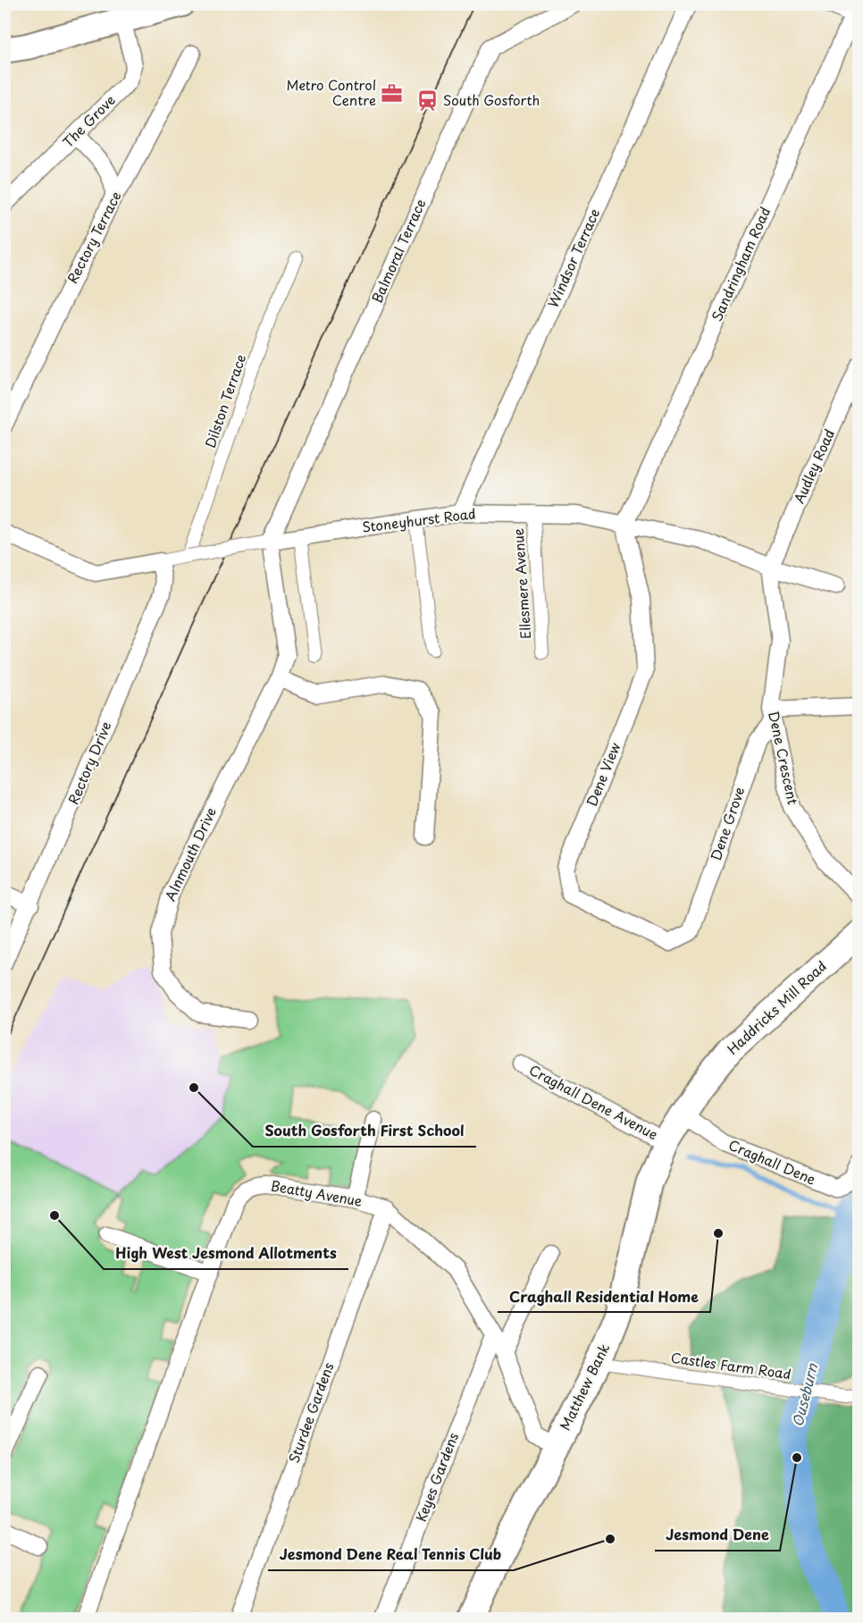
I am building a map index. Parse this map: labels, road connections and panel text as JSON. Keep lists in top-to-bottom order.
{
  "streets": {
    "main road": ["Haddricks Mill Road", "Matthew Bank"],
    "street": [
      "The Grove",
      "Rectory Terrace",
      "Balmoral Terrace",
      "Windsor Terrace",
      "Sandringham Road",
      "Dilston Terrace",
      "Audley Road",
      "Stoneyhurst Road",
      "Ellesmere Avenue",
      "Dene Crescent",
      "Rectory Drive",
      "Dene View",
      "Dene Grove",
      "Alnmouth Drive",
      "Craghall Dene Avenue",
      "Craghall Dene",
      "Beatty Avenue",
      "Castles Farm Road",
      "Sturdee Gardens",
      "Keyes Gardens"
    ]
  },
  "crossings": [
    ["Balmoral Terrace", "Stoneyhurst Road"],
    ["Balmoral Terrace", "Alnmouth Drive"],
    ["Windsor Terrace", "Stoneyhurst Road"],
    ["Sandringham Road", "Stoneyhurst Road"],
    ["Sandringham Road", "Dene View"],
    ["Dilston Terrace", "Stoneyhurst Road"],
    ["Audley Road", "Stoneyhurst Road"],
    ["Audley Road", "Dene Crescent"],
    ["Stoneyhurst Road", "Ellesmere Avenue"],
    ["Stoneyhurst Road", "Dene Crescent"],
    ["Stoneyhurst Road", "Rectory Drive"],
    ["Stoneyhurst Road", "Dene View"],
    ["Stoneyhurst Road", "Alnmouth Drive"],
    ["Dene Crescent", "Dene Grove"],
    ["Dene View", "Dene Grove"],
    ["Haddricks Mill Road", "Craghall Dene Avenue"],
    ["Haddricks Mill Road", "Craghall Dene"],
    ["Haddricks Mill Road", "Matthew Bank"],
    ["Craghall Dene Avenue", "Matthew Bank"],
    ["Beatty Avenue", "Matthew Bank"],
    ["Beatty Avenue", "Sturdee Gardens"],
    ["Beatty Avenue", "Keyes Gardens"],
    ["Castles Farm Road", "Matthew Bank"]
  ],
  "water": ["Ouseburn"],
  "places": {
    "office": ["Metro Control Centre"],
    "station": ["South Gosforth"],
    "other": [
      "South Gosforth First School",
      "High West Jesmond Allotments",
      "Craghall Residential Home",
      "Jesmond Dene",
      "Jesmond Dene Real Tennis Club"
    ]
  }
}
